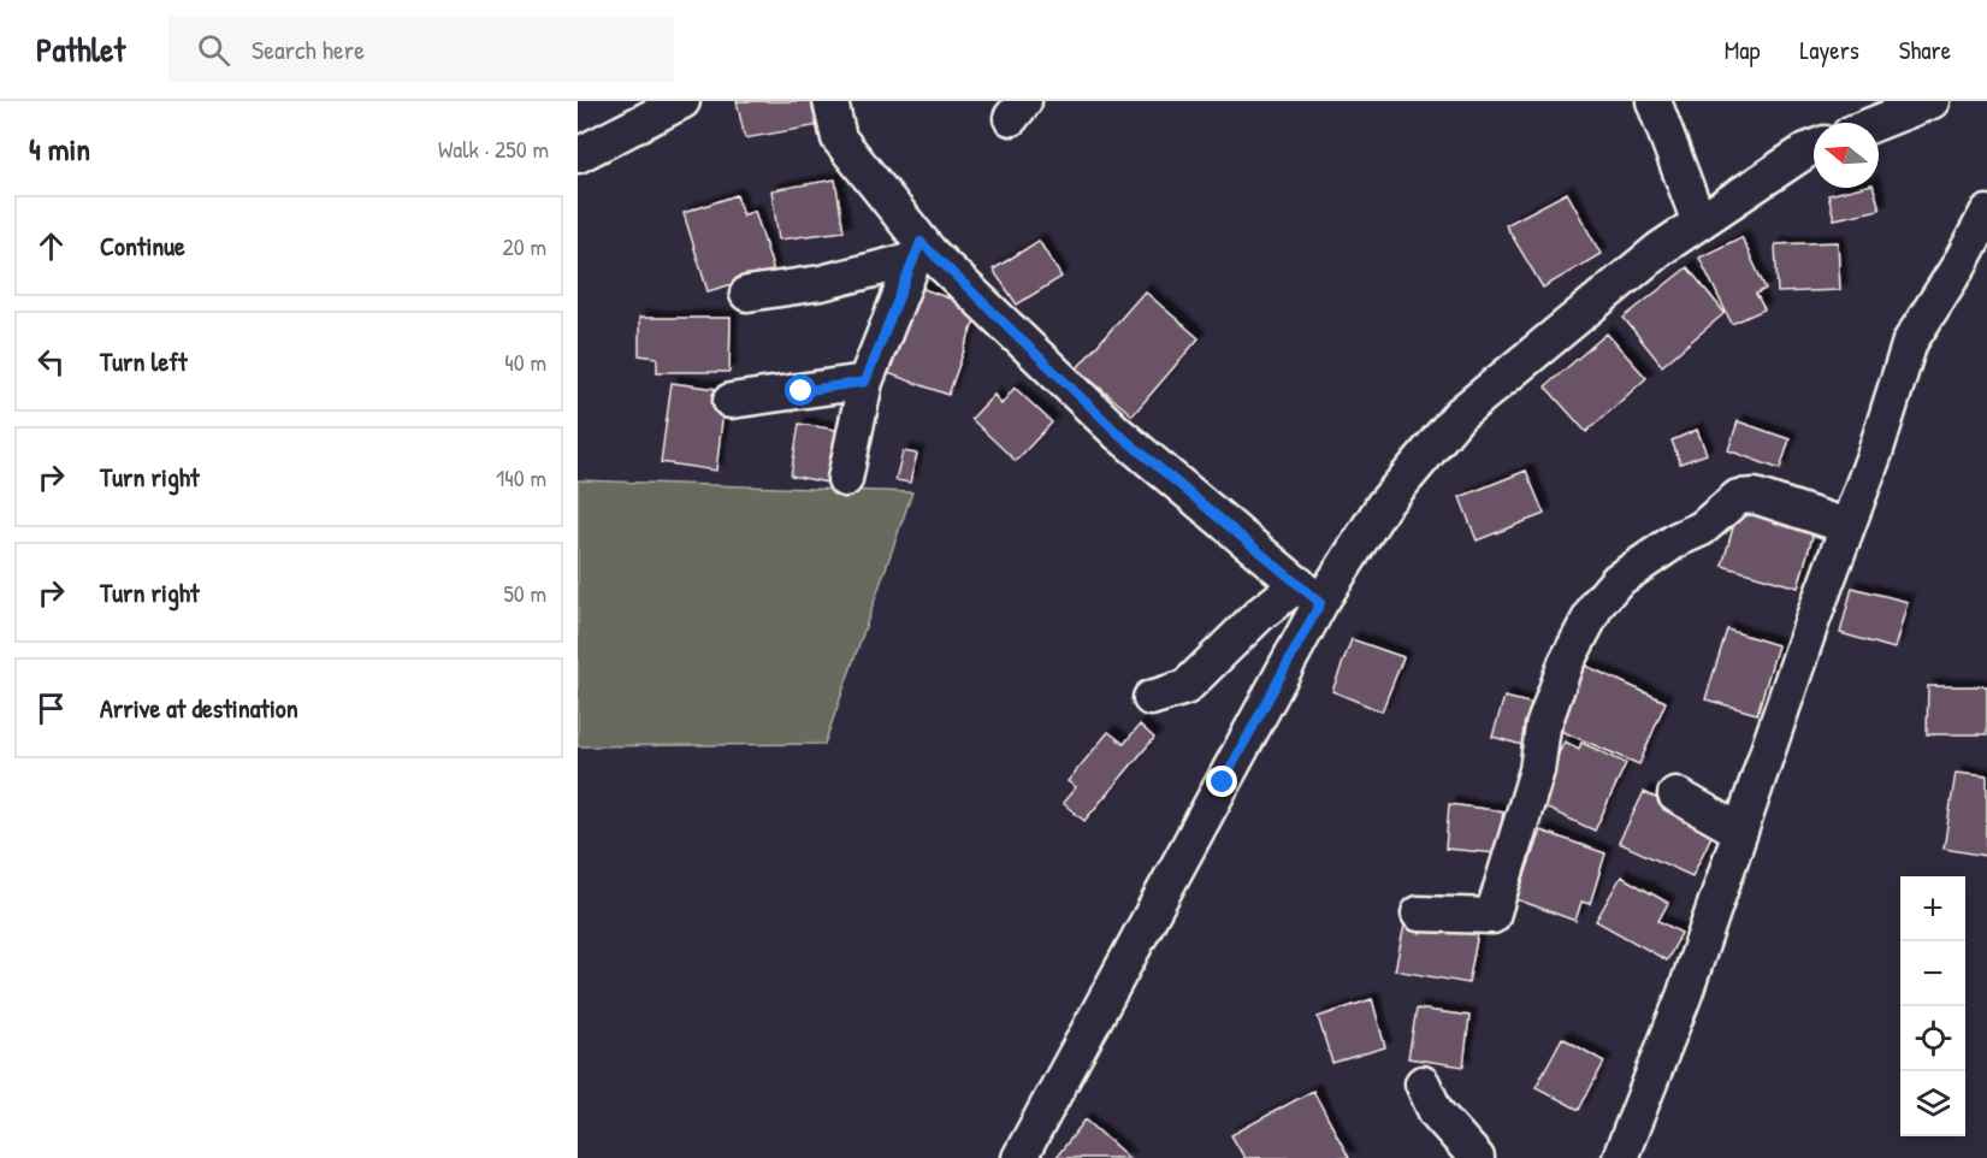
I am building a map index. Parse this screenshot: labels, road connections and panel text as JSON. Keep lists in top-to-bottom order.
{
  "north": "left",
  "page": {
    "header": "Pathlet",
    "search": "Search here",
    "nav": ["Map", "Layers", "Share"],
    "heading": ["4 min", "Walk · 250 m"],
    "list": [
      ["Continue", "20 m"],
      ["Turn left", "40 m"],
      ["Turn right", "140 m"],
      ["Turn right", "50 m"],
      "Arrive at destination"
    ],
    "map_buttons": ["+", "−"]
  }
}
